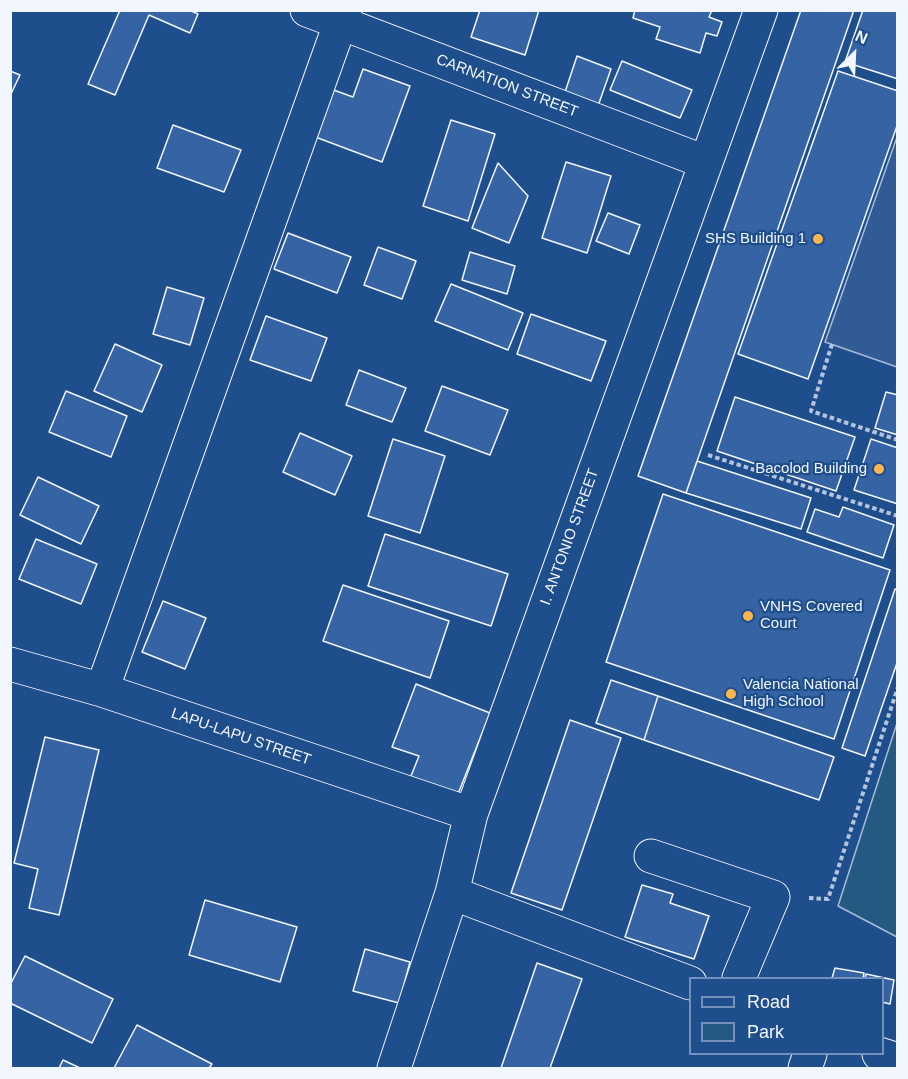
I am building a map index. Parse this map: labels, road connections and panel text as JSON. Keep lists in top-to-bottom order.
{
  "streets": {
    "street": ["CARNATION STREET", "I. ANTONIO STREET", "LAPU-LAPU STREET"]
  },
  "crossings": [
    ["CARNATION STREET", "I. ANTONIO STREET"],
    ["I. ANTONIO STREET", "LAPU-LAPU STREET"]
  ],
  "places": [
    "SHS Building 1",
    "Bacolod Building",
    "VNHS Covered Court",
    "Valencia National High School"
  ],
  "legend": ["Road", "Park"],
  "north": "top right"
}
